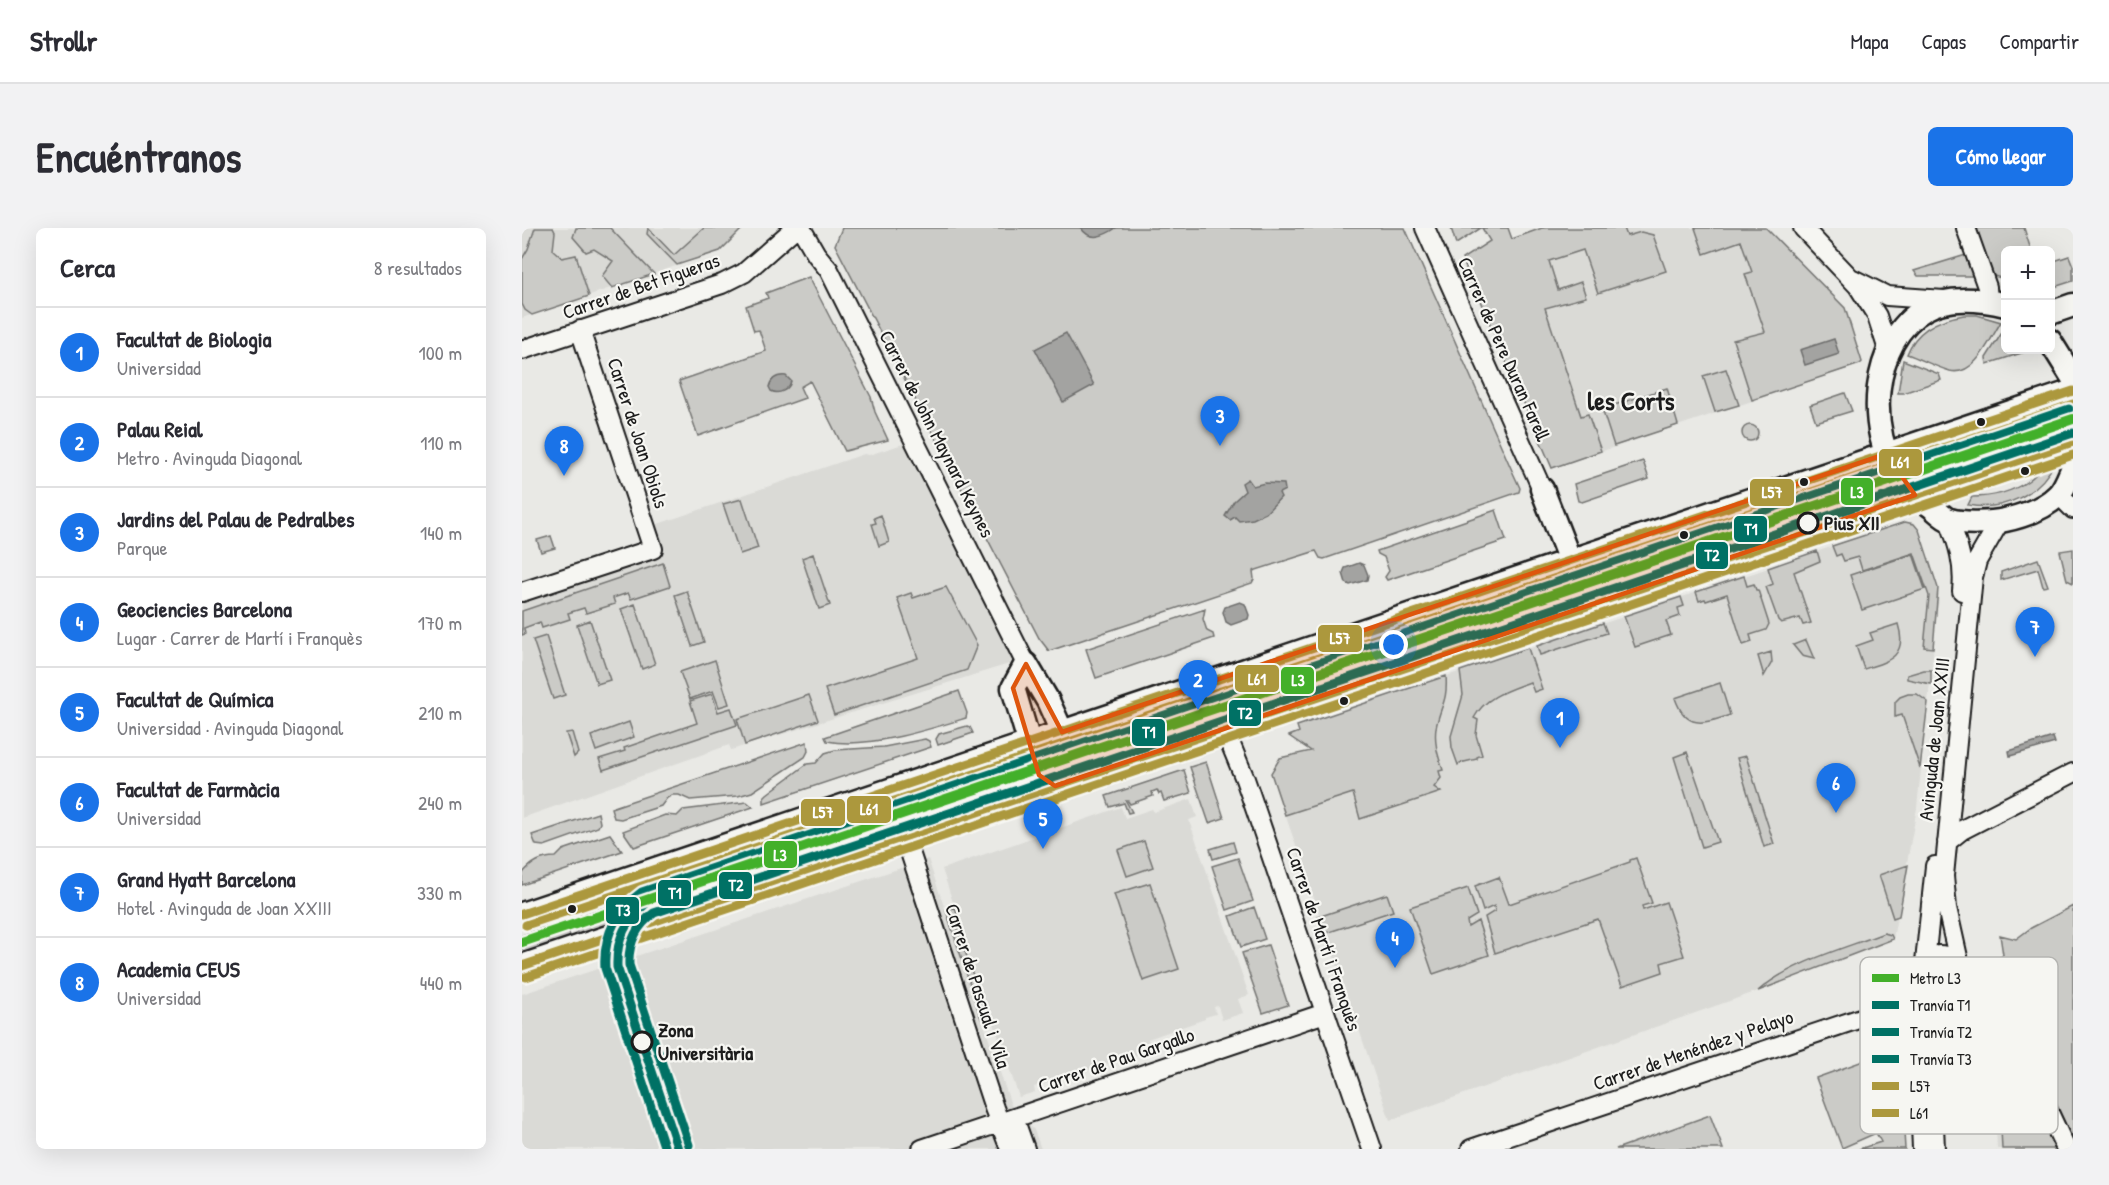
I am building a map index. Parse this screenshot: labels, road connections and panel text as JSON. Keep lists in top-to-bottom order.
{
  "streets": {
    "street": [
      "Carrer de Bet Figueras",
      "Carrer de Pere Duran Farell",
      "Carrer de Joan Obiols",
      "Carrer de John Maynard Keynes",
      "Avinguda de Joan XXIII",
      "Carrer de Martí i Franquès",
      "Carrer de Pascual i Vila",
      "Carrer de Menéndez y Pelayo",
      "Carrer de Pau Gargallo"
    ]
  },
  "crossings": [
    ["Carrer de Bet Figueras", "Carrer de Joan Obiols"],
    ["Carrer de Martí i Franquès", "Carrer de Pau Gargallo"],
    ["Carrer de Pascual i Vila", "Carrer de Pau Gargallo"]
  ],
  "districts": ["les Corts"],
  "places": ["Pius XII", "Zona Universitària"],
  "lines": [
    "transit line L57",
    "transit line L61",
    "tram line T3",
    "metro line L3",
    "tram line T1",
    "tram line T2"
  ],
  "legend": [
    "Metro L3",
    "Tranvía T1",
    "Tranvía T2",
    "Tranvía T3",
    "L57",
    "L61"
  ],
  "page": {
    "header": "Strollr",
    "nav": ["Mapa", "Capas", "Compartir"],
    "buttons": "Cómo llegar",
    "title": "Encuéntranos",
    "heading": ["Cerca", "8 resultados"],
    "map_buttons": ["+", "−"],
    "list": [
      {
        "mark": "1",
        "name": "Facultat de Biologia",
        "note": "Universidad",
        "value": "100 m"
      },
      {
        "mark": "2",
        "name": "Palau Reial",
        "note": "Metro · Avinguda Diagonal",
        "value": "110 m"
      },
      {
        "mark": "3",
        "name": "Jardins del Palau de Pedralbes",
        "note": "Parque",
        "value": "140 m"
      },
      {
        "mark": "4",
        "name": "Geociencies Barcelona",
        "note": "Lugar · Carrer de Martí i Franquès",
        "value": "170 m"
      },
      {
        "mark": "5",
        "name": "Facultat de Química",
        "note": "Universidad · Avinguda Diagonal",
        "value": "210 m"
      },
      {
        "mark": "6",
        "name": "Facultat de Farmàcia",
        "note": "Universidad",
        "value": "240 m"
      },
      {
        "mark": "7",
        "name": "Grand Hyatt Barcelona",
        "note": "Hotel · Avinguda de Joan XXIII",
        "value": "330 m"
      },
      {
        "mark": "8",
        "name": "Academia CEUS",
        "note": "Universidad",
        "value": "440 m"
      }
    ],
    "pins": [
      "3",
      "8",
      "7",
      "2",
      "1",
      "6",
      "5",
      "4"
    ]
  }
}
